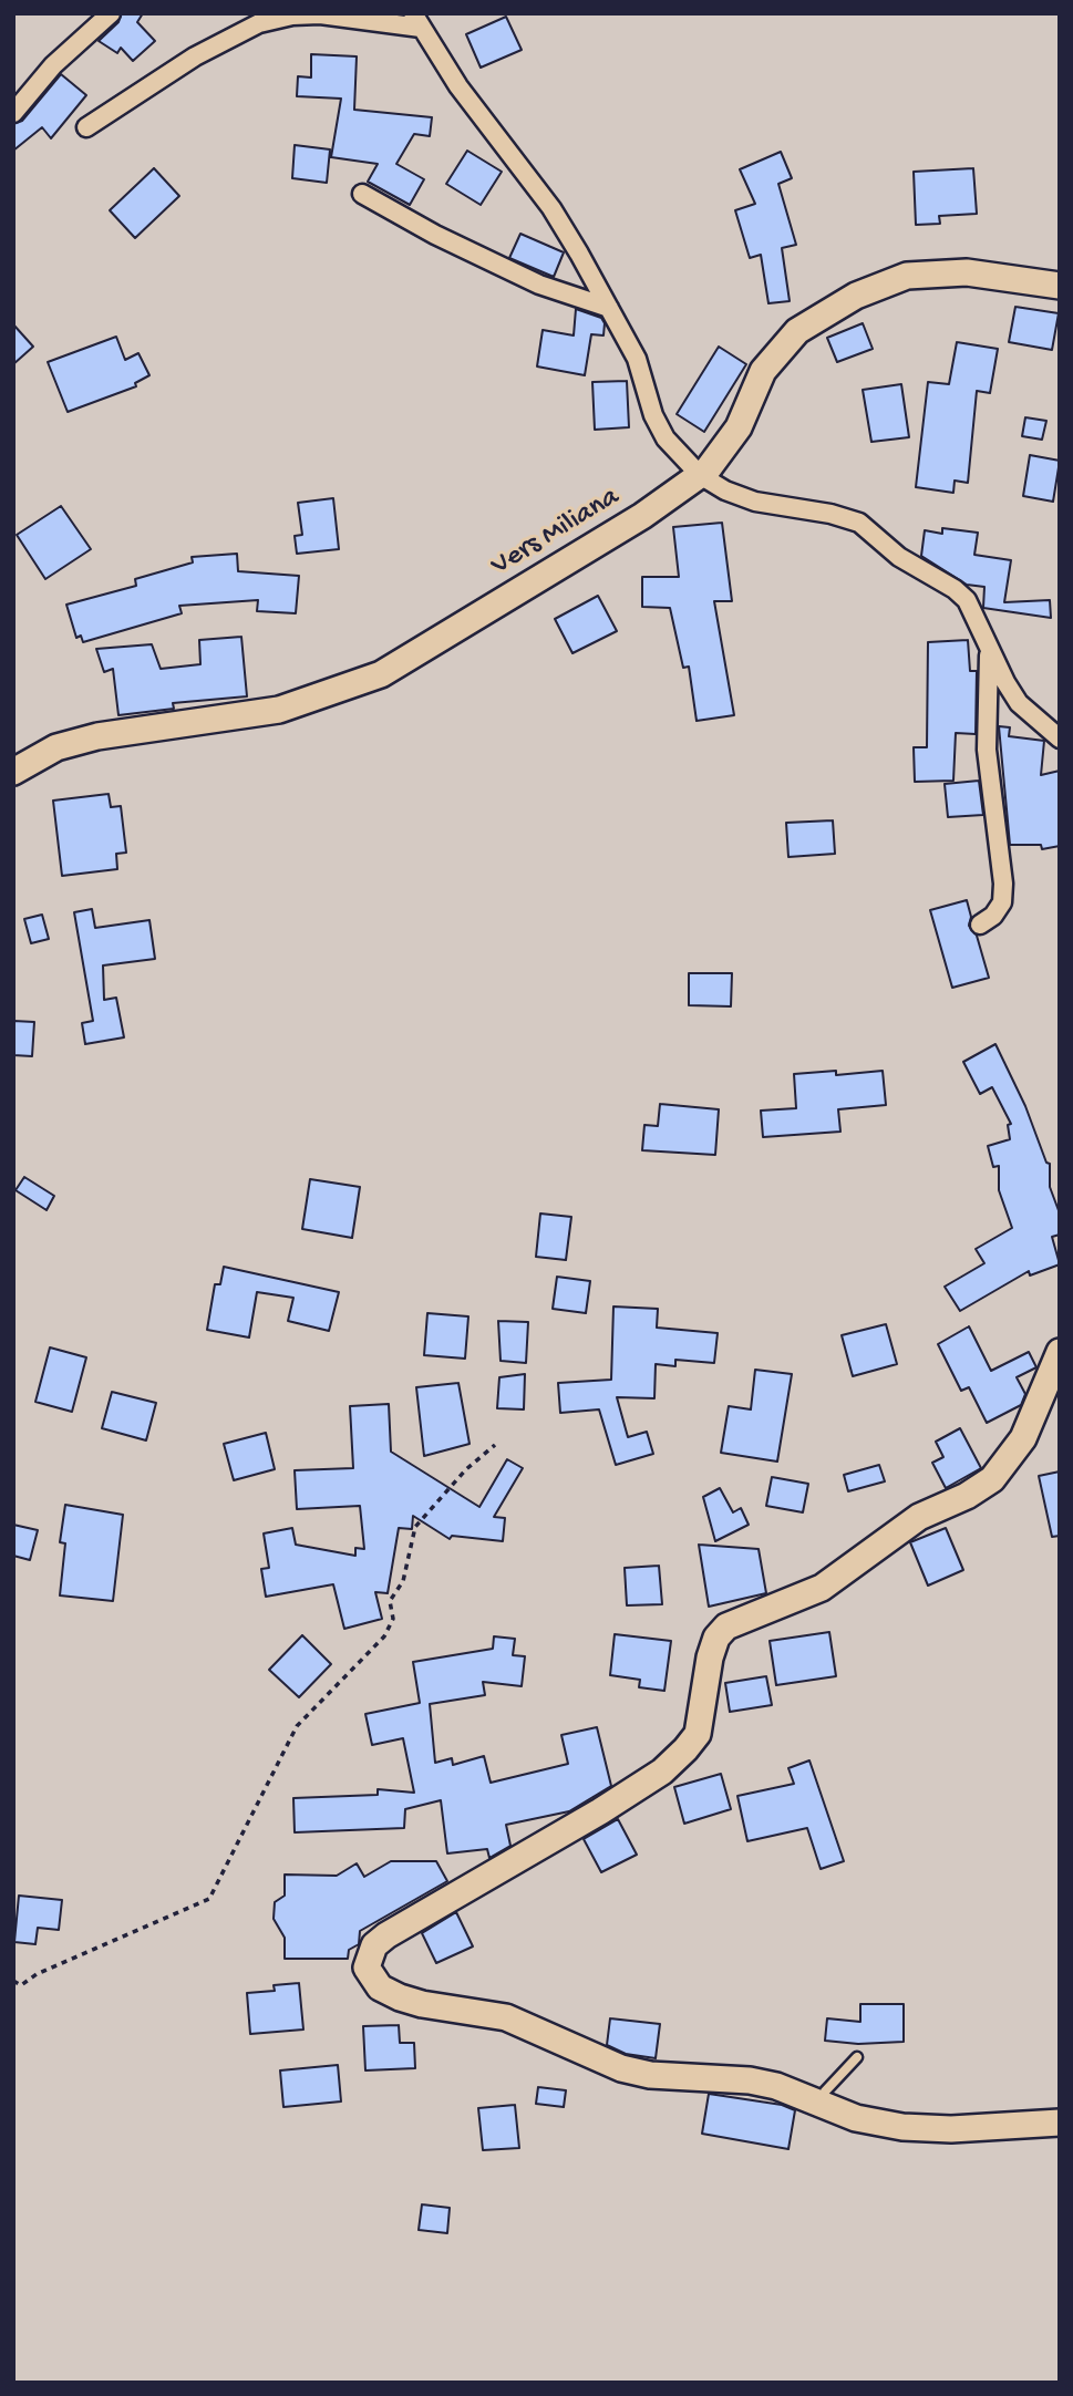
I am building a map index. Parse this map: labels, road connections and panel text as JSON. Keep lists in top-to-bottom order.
{
  "streets": {
    "main road": ["Vers Miliana"]
  }
}
